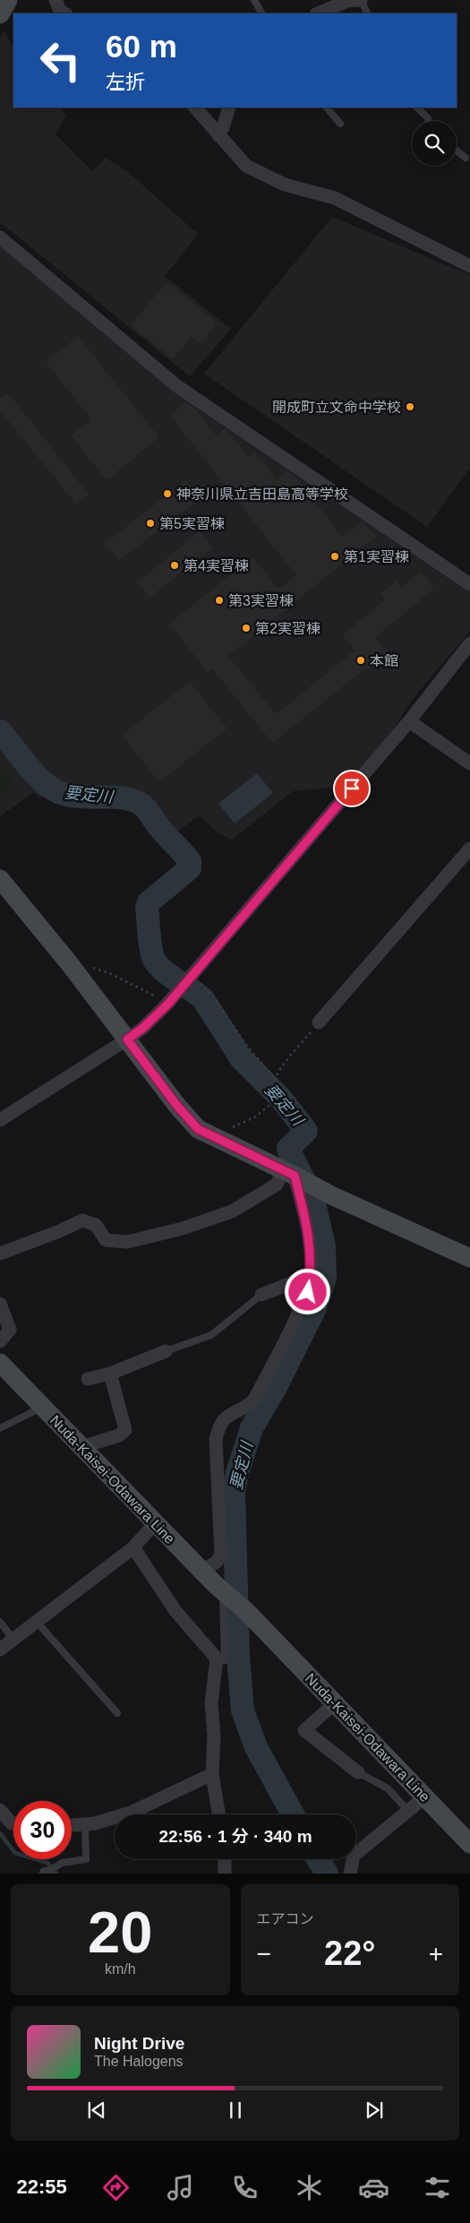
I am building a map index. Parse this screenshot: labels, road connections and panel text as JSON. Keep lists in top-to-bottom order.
{
  "streets": {
    "main road": ["Nuda-Kaisei-Odawara Line"]
  },
  "water": ["要定川"],
  "places": [
    "開成町立文命中学校",
    "神奈川県立吉田島高等学校",
    "第5実習棟",
    "第1実習棟",
    "第4実習棟",
    "第3実習棟",
    "第2実習棟",
    "本館"
  ],
  "page": {
    "turn": ["60 m", "左折"],
    "limit": "30",
    "trip": "22:56 · 1 分 · 340 m",
    "tile": [
      ["20", "km/h"],
      "エアコン"
    ],
    "heat": ["−", "22°", "+"],
    "song": ["Night Drive", "The Halogens"],
    "tabs": "22:55"
  }
}
